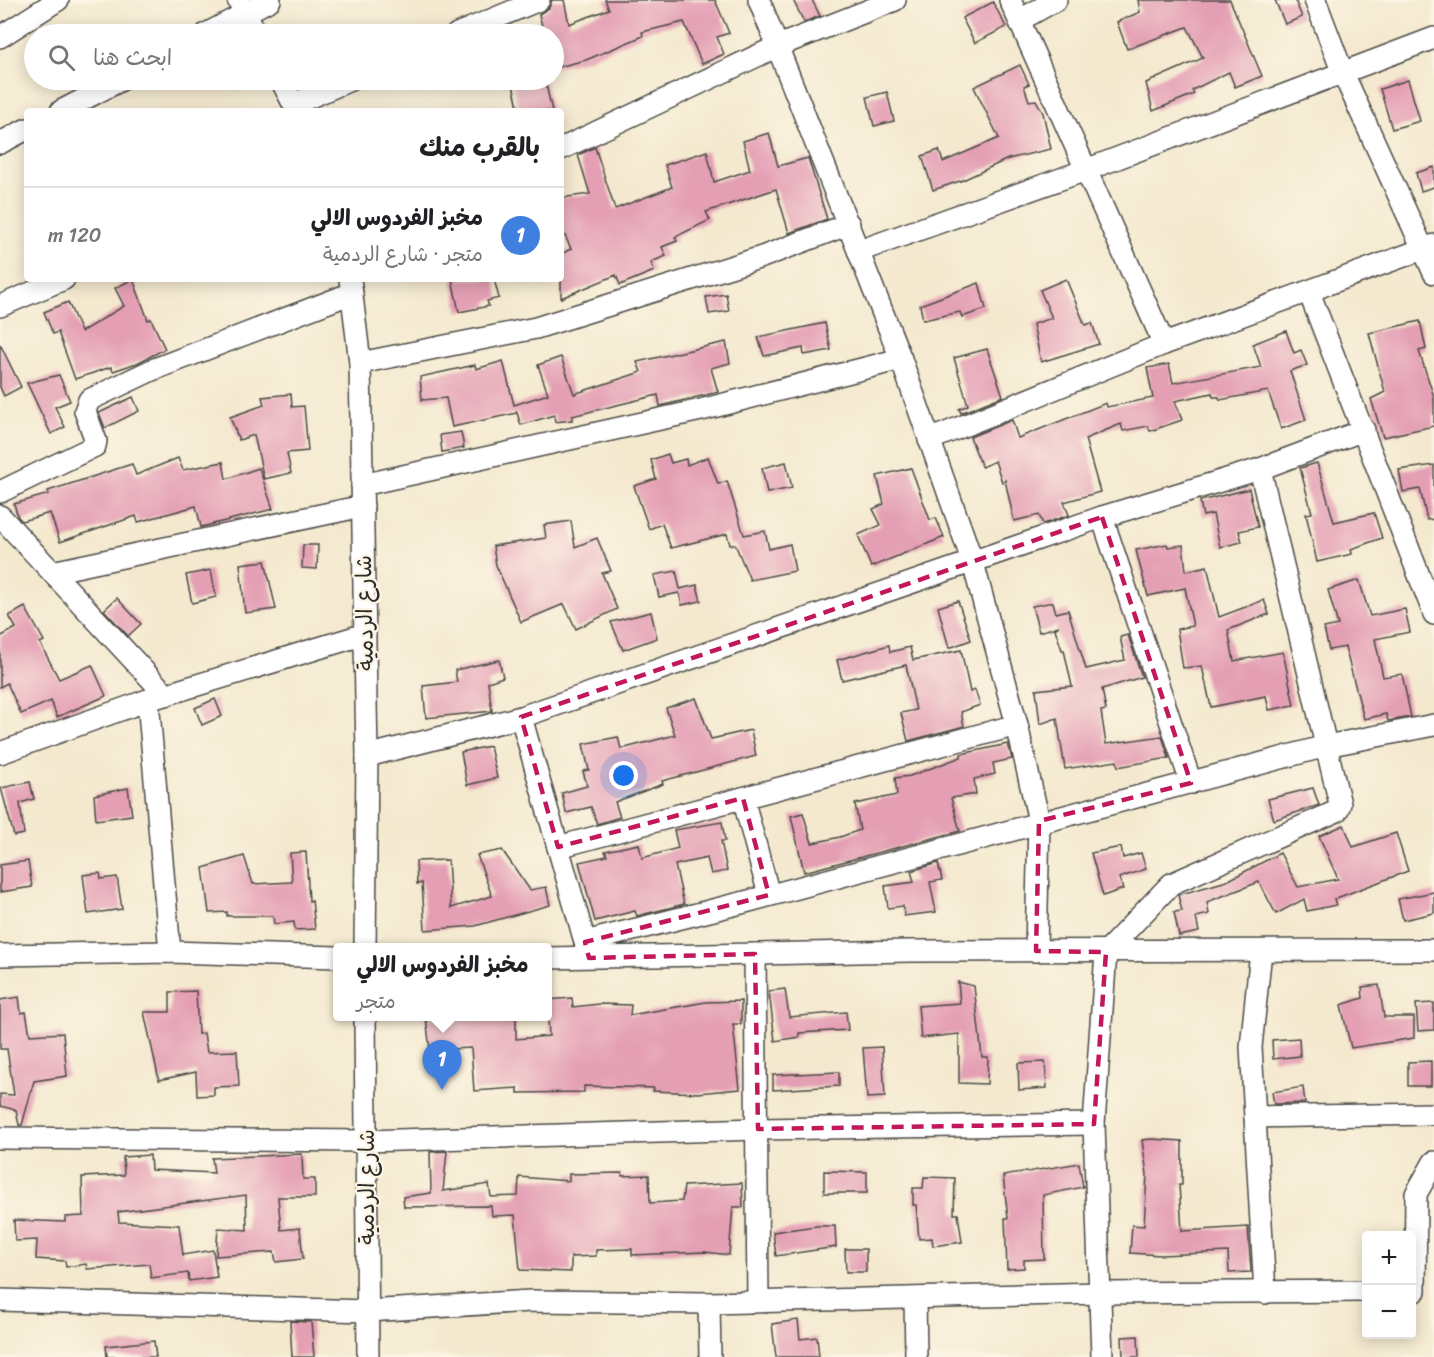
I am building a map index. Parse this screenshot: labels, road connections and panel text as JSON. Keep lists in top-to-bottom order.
{
  "streets": {
    "street": ["شارع الردمية"]
  },
  "page": {
    "search": "ابحث هنا",
    "heading": "بالقرب منك",
    "list": [
      {
        "mark": "1",
        "name": "مخبز الفردوس الالي",
        "note": "متجر · شارع الردمية",
        "value": "120 m"
      }
    ],
    "popup": ["مخبز الفردوس الالي", "متجر"],
    "pins": "1",
    "map_buttons": ["+", "−"]
  }
}
